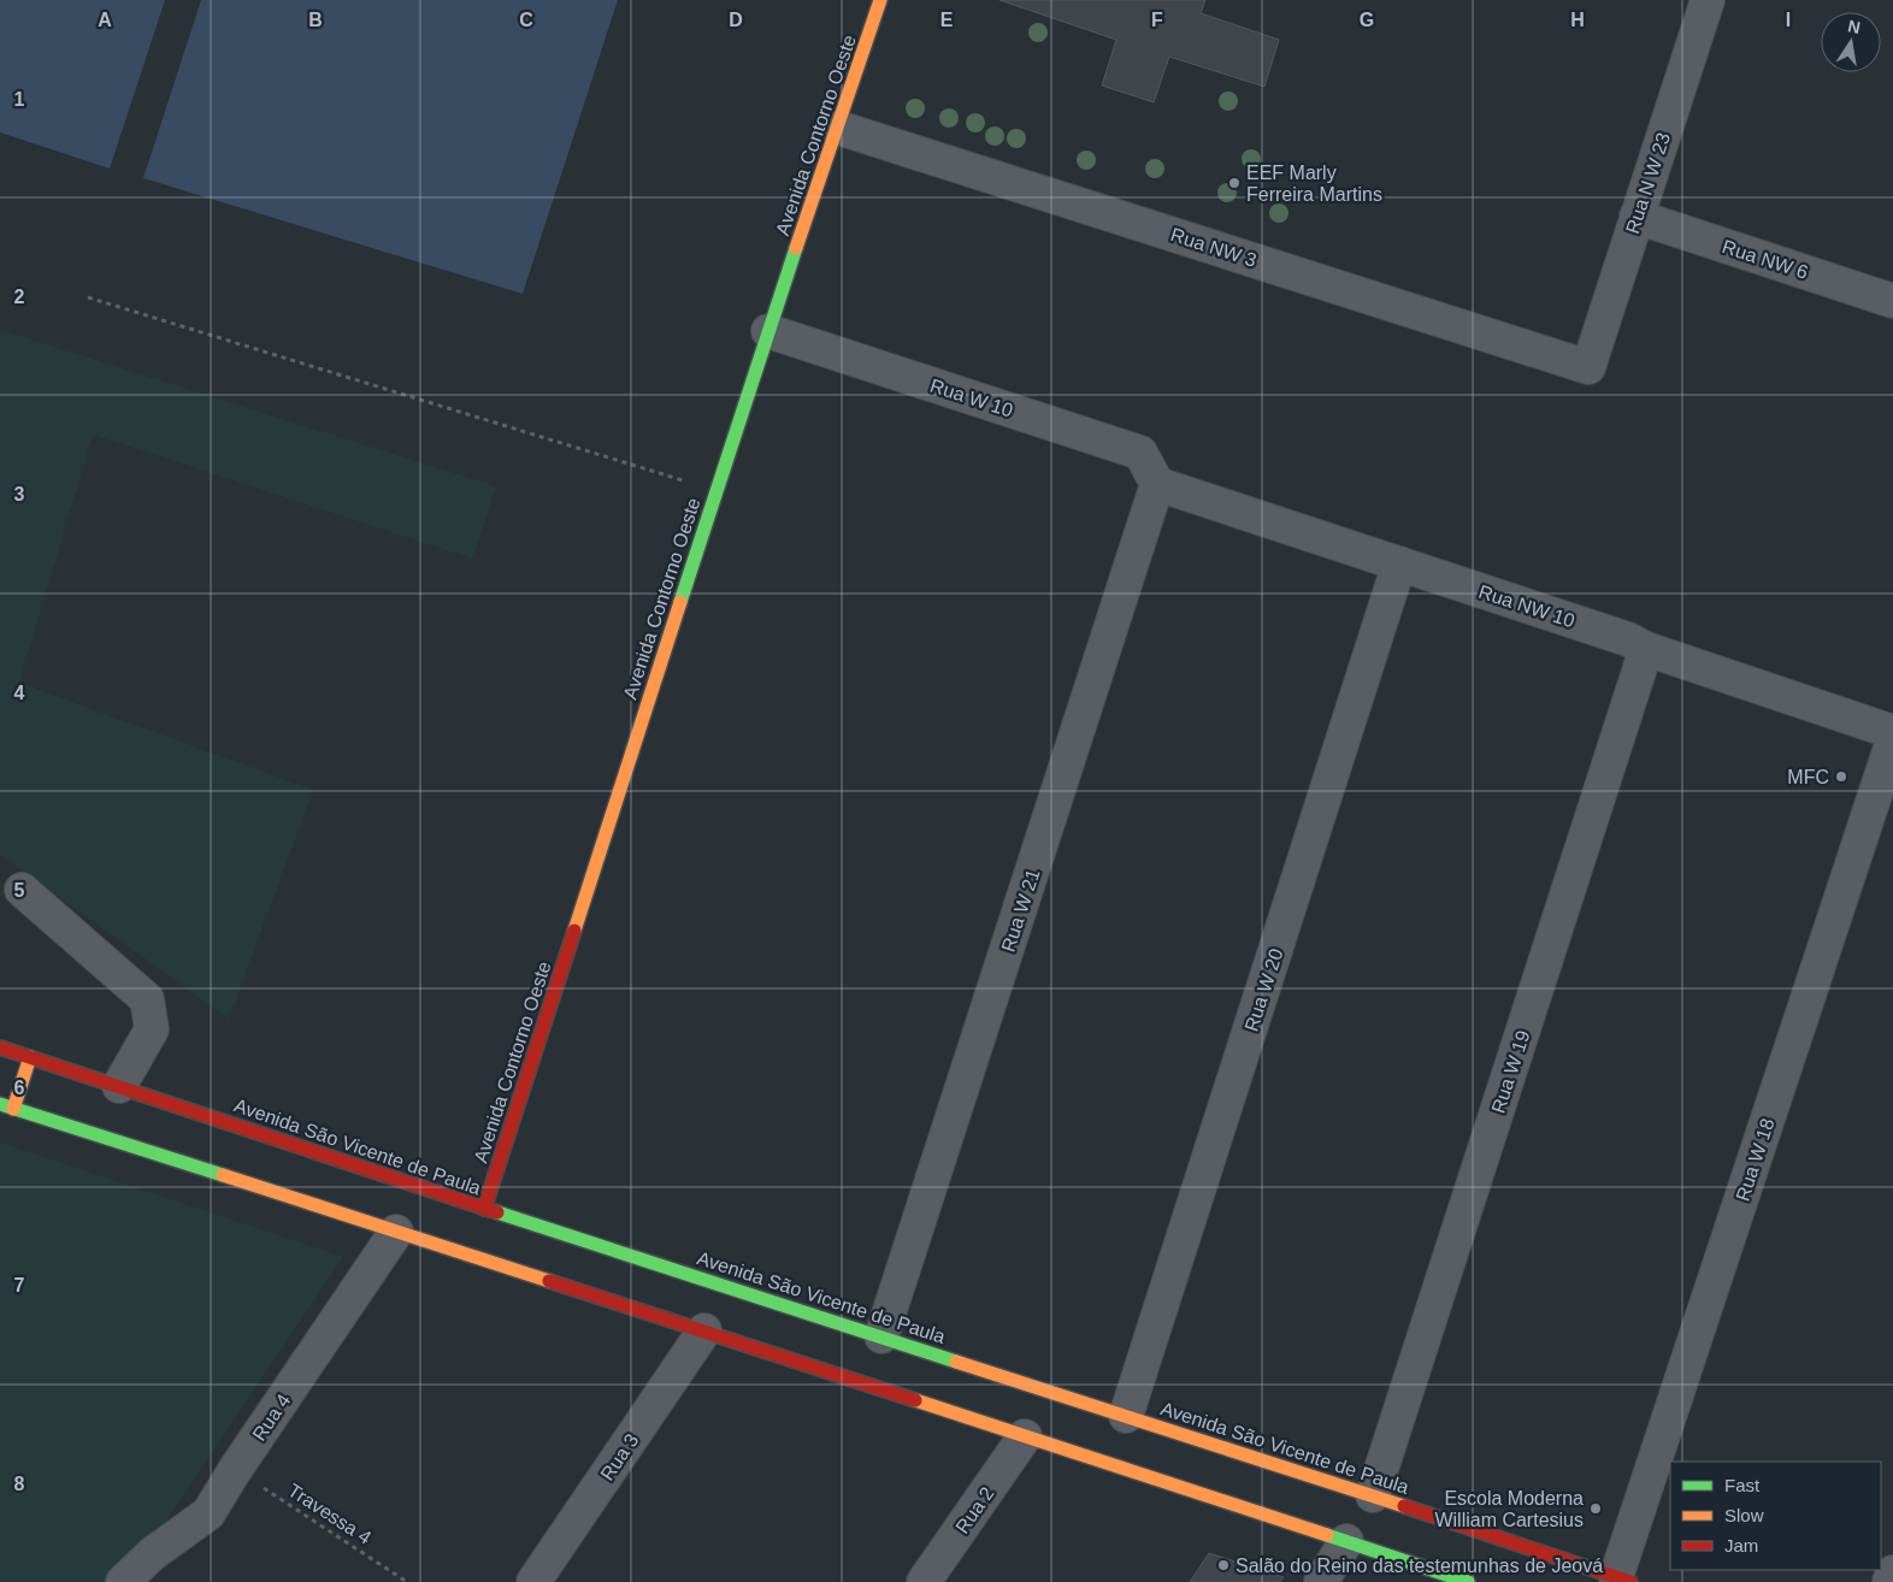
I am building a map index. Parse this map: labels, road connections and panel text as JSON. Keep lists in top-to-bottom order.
{
  "streets": {
    "main road": ["Avenida Contorno Oeste", "Avenida São Vicente de Paula"],
    "street": [
      "Rua N W 23",
      "Rua NW 3",
      "Rua NW 6",
      "Rua W 10",
      "Rua NW 10",
      "Rua W 21",
      "Rua W 20",
      "Rua W 19",
      "Rua W 18",
      "Rua 4",
      "Rua 3",
      "Rua 2"
    ],
    "path": ["Travessa 4"]
  },
  "crossings": [
    ["Avenida Contorno Oeste", "Rua NW 3"],
    ["Avenida Contorno Oeste", "Rua W 10"],
    ["Avenida Contorno Oeste", "Avenida São Vicente de Paula"],
    ["Rua N W 23", "Rua NW 3"],
    ["Rua N W 23", "Rua NW 6"],
    ["Rua W 10", "Rua NW 10"],
    ["Rua W 10", "Rua W 21"],
    ["Rua NW 10", "Rua W 21"],
    ["Rua NW 10", "Rua W 20"],
    ["Rua NW 10", "Rua W 19"],
    ["Rua W 21", "Avenida São Vicente de Paula"],
    ["Rua W 20", "Avenida São Vicente de Paula"],
    ["Rua W 19", "Avenida São Vicente de Paula"],
    ["Avenida São Vicente de Paula", "Rua W 18"],
    ["Rua 4", "Travessa 4"]
  ],
  "places": [
    "EEF Marly Ferreira Martins",
    "MFC",
    "Escola Moderna William Cartesius",
    "Salão do Reino das testemunhas de Jeová"
  ],
  "legend": ["Fast", "Slow", "Jam"],
  "north": "top",
  "grid": {
    "columns": [
      "A",
      "B",
      "C",
      "D",
      "E",
      "F",
      "G",
      "H",
      "I"
    ],
    "rows": [
      "1",
      "2",
      "3",
      "4",
      "5",
      "6",
      "7",
      "8"
    ]
  }
}
